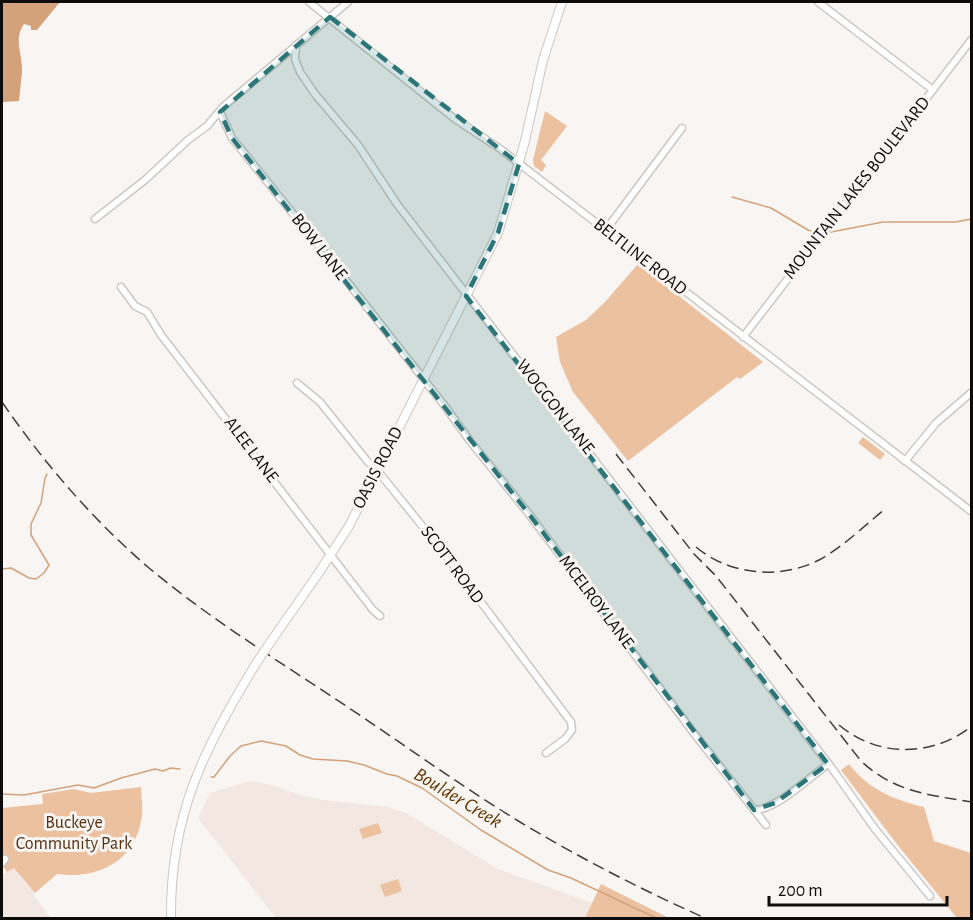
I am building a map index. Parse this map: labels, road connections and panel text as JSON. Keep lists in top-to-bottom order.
{
  "streets": {
    "main road": ["OASIS ROAD"],
    "street": [
      "MOUNTAIN LAKES BOULEVARD",
      "BOW LANE",
      "BELTLINE ROAD",
      "WOGGON LANE",
      "ALEE LANE",
      "SCOTT ROAD",
      "MCELROY LANE"
    ]
  },
  "crossings": [
    ["MOUNTAIN LAKES BOULEVARD", "BELTLINE ROAD"],
    ["BOW LANE", "OASIS ROAD"],
    ["BOW LANE", "MCELROY LANE"],
    ["BELTLINE ROAD", "OASIS ROAD"],
    ["WOGGON LANE", "OASIS ROAD"],
    ["ALEE LANE", "OASIS ROAD"],
    ["OASIS ROAD", "SCOTT ROAD"],
    ["OASIS ROAD", "MCELROY LANE"]
  ],
  "water": ["Boulder Creek"],
  "parks": ["Buckeye Community Park"],
  "scale_bar": "200 m"
}
